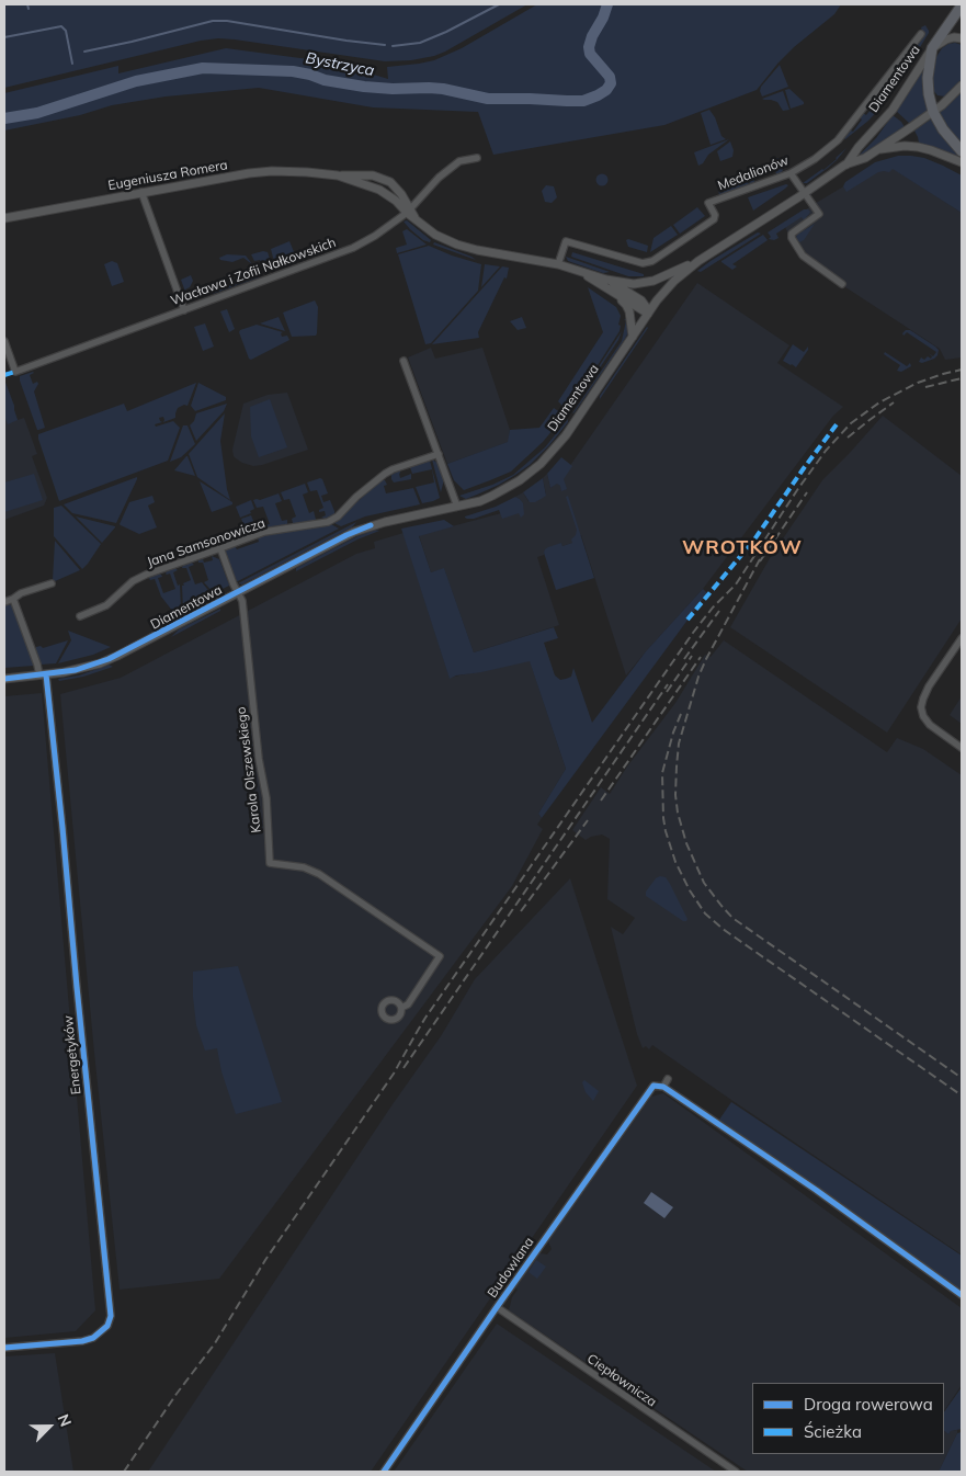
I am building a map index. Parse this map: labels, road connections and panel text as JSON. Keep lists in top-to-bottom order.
{
  "streets": {
    "main road": ["Diamentowa"],
    "street": [
      "Medalionów",
      "Eugeniusza Romera",
      "Wacława i Zofii Nałkowskich",
      "Jana Samsonowicza",
      "Karola Olszewskiego",
      "Energetyków",
      "Budowlana",
      "Ciepłownicza"
    ]
  },
  "crossings": [
    ["Diamentowa", "Eugeniusza Romera"],
    ["Diamentowa", "Karola Olszewskiego"],
    ["Diamentowa", "Energetyków"],
    ["Medalionów", "Eugeniusza Romera"],
    ["Eugeniusza Romera", "Wacława i Zofii Nałkowskich"],
    ["Budowlana", "Ciepłownicza"]
  ],
  "districts": ["WROTKÓW"],
  "water": ["Bystrzyca"],
  "legend": ["Droga rowerowa", "Ścieżka"],
  "north": "top right"
}
